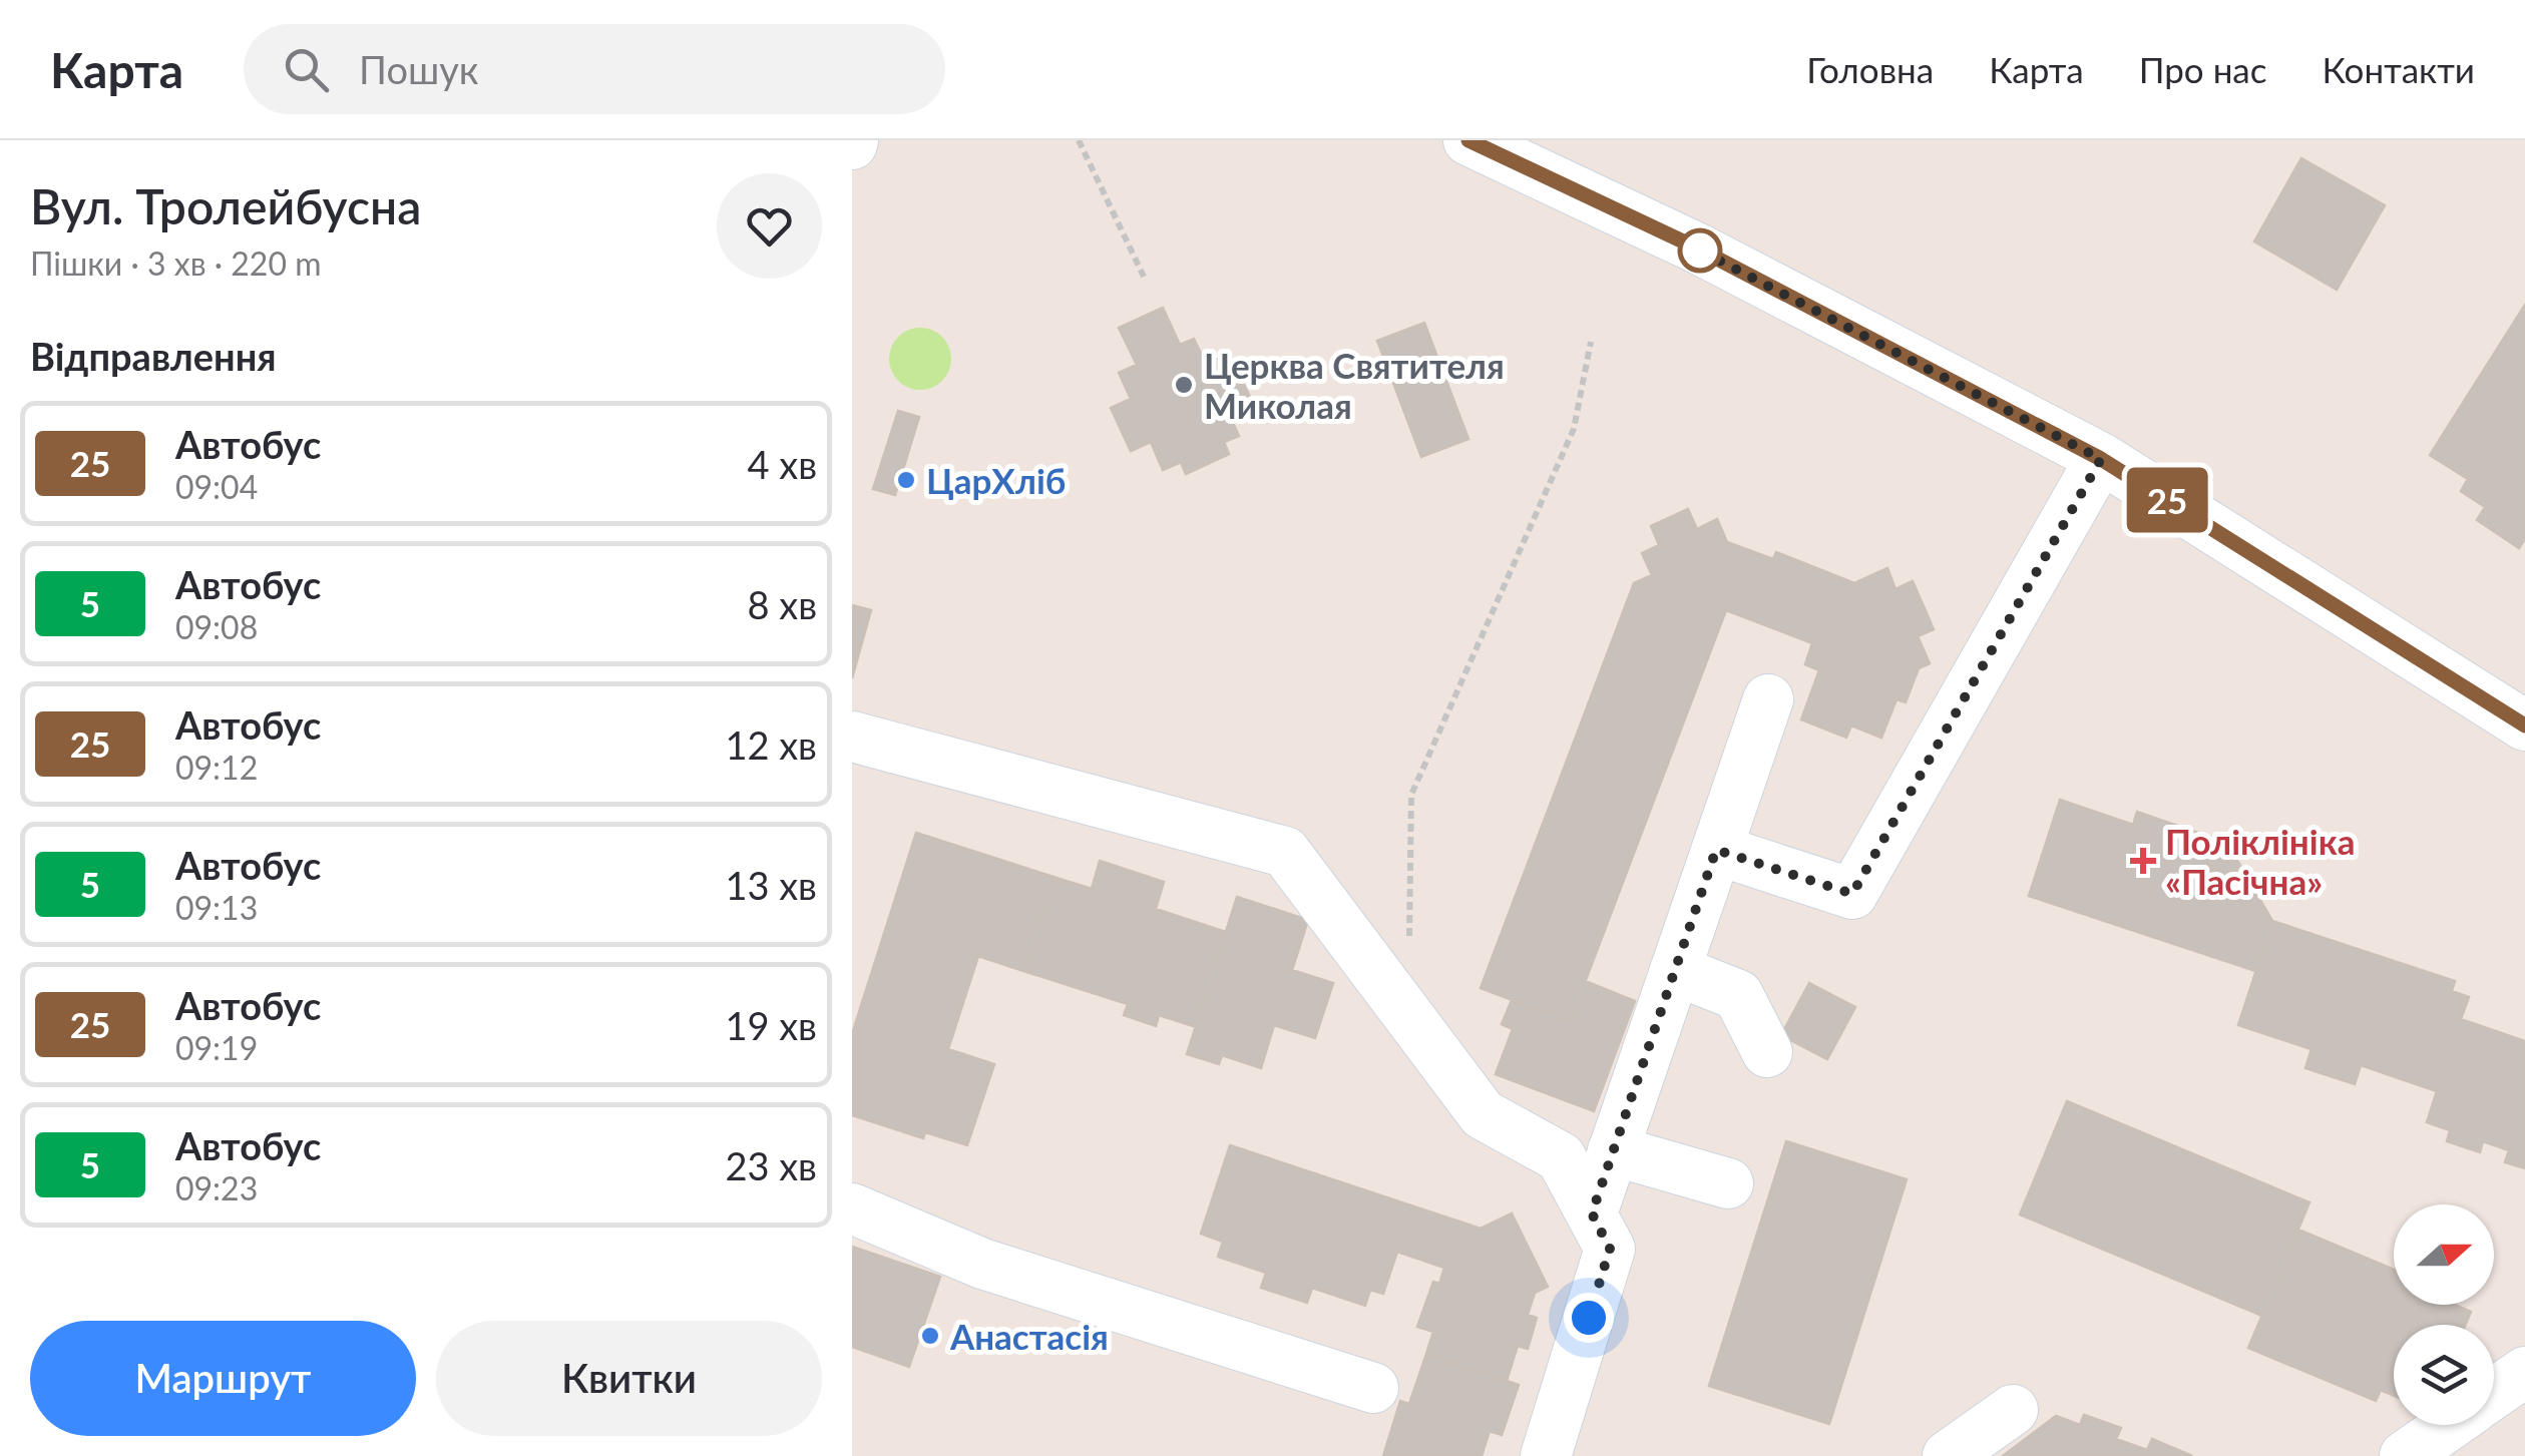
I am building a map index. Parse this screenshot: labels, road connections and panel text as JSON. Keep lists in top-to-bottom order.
{
  "places": {
    "other": ["Церква Святителя Миколая", "ЦарХліб", "Анастасія"],
    "health": ["Поліклініка «Пасічна»"]
  },
  "lines": ["bus line 25"],
  "north": "right",
  "page": {
    "header": "Карта",
    "search": "Пошук",
    "nav": [
      "Головна",
      "Карта",
      "Про нас",
      "Контакти"
    ],
    "heading": [
      ["Вул. Тролейбусна", "Пішки · 3 хв · 220 m"],
      "Відправлення"
    ],
    "on_map": "25",
    "list": [
      {
        "mark": "25",
        "name": "Автобус",
        "note": "09:04",
        "value": "4 хв"
      },
      {
        "mark": "5",
        "name": "Автобус",
        "note": "09:08",
        "value": "8 хв"
      },
      {
        "mark": "25",
        "name": "Автобус",
        "note": "09:12",
        "value": "12 хв"
      },
      {
        "mark": "5",
        "name": "Автобус",
        "note": "09:13",
        "value": "13 хв"
      },
      {
        "mark": "25",
        "name": "Автобус",
        "note": "09:19",
        "value": "19 хв"
      },
      {
        "mark": "5",
        "name": "Автобус",
        "note": "09:23",
        "value": "23 хв"
      }
    ],
    "buttons": ["Маршрут", "Квитки"]
  }
}
